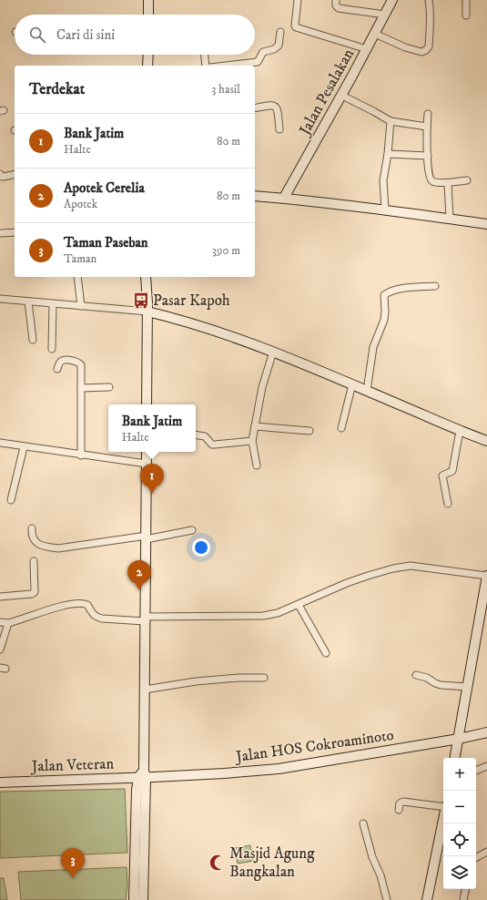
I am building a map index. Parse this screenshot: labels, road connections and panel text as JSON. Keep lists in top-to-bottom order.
{
  "streets": {
    "street": ["Jalan Pesalakan", "Jalan HOS Cokroaminoto", "Jalan Veteran"]
  },
  "crossings": [
    ["Jalan HOS Cokroaminoto", "Jalan Veteran"]
  ],
  "places": {
    "bus stop": ["Pasar Kapoh"],
    "mosque": ["Masjid Agung Bangkalan"]
  },
  "page": {
    "search": "Cari di sini",
    "heading": ["Terdekat", "3 hasil"],
    "list": [
      {
        "mark": "1",
        "name": "Bank Jatim",
        "note": "Halte",
        "value": "80 m"
      },
      {
        "mark": "2",
        "name": "Apotek Cerelia",
        "note": "Apotek",
        "value": "80 m"
      },
      {
        "mark": "3",
        "name": "Taman Paseban",
        "note": "Taman",
        "value": "390 m"
      }
    ],
    "popup": ["Bank Jatim", "Halte"],
    "pins": ["1", "2", "3"],
    "map_buttons": ["+", "−"]
  }
}
